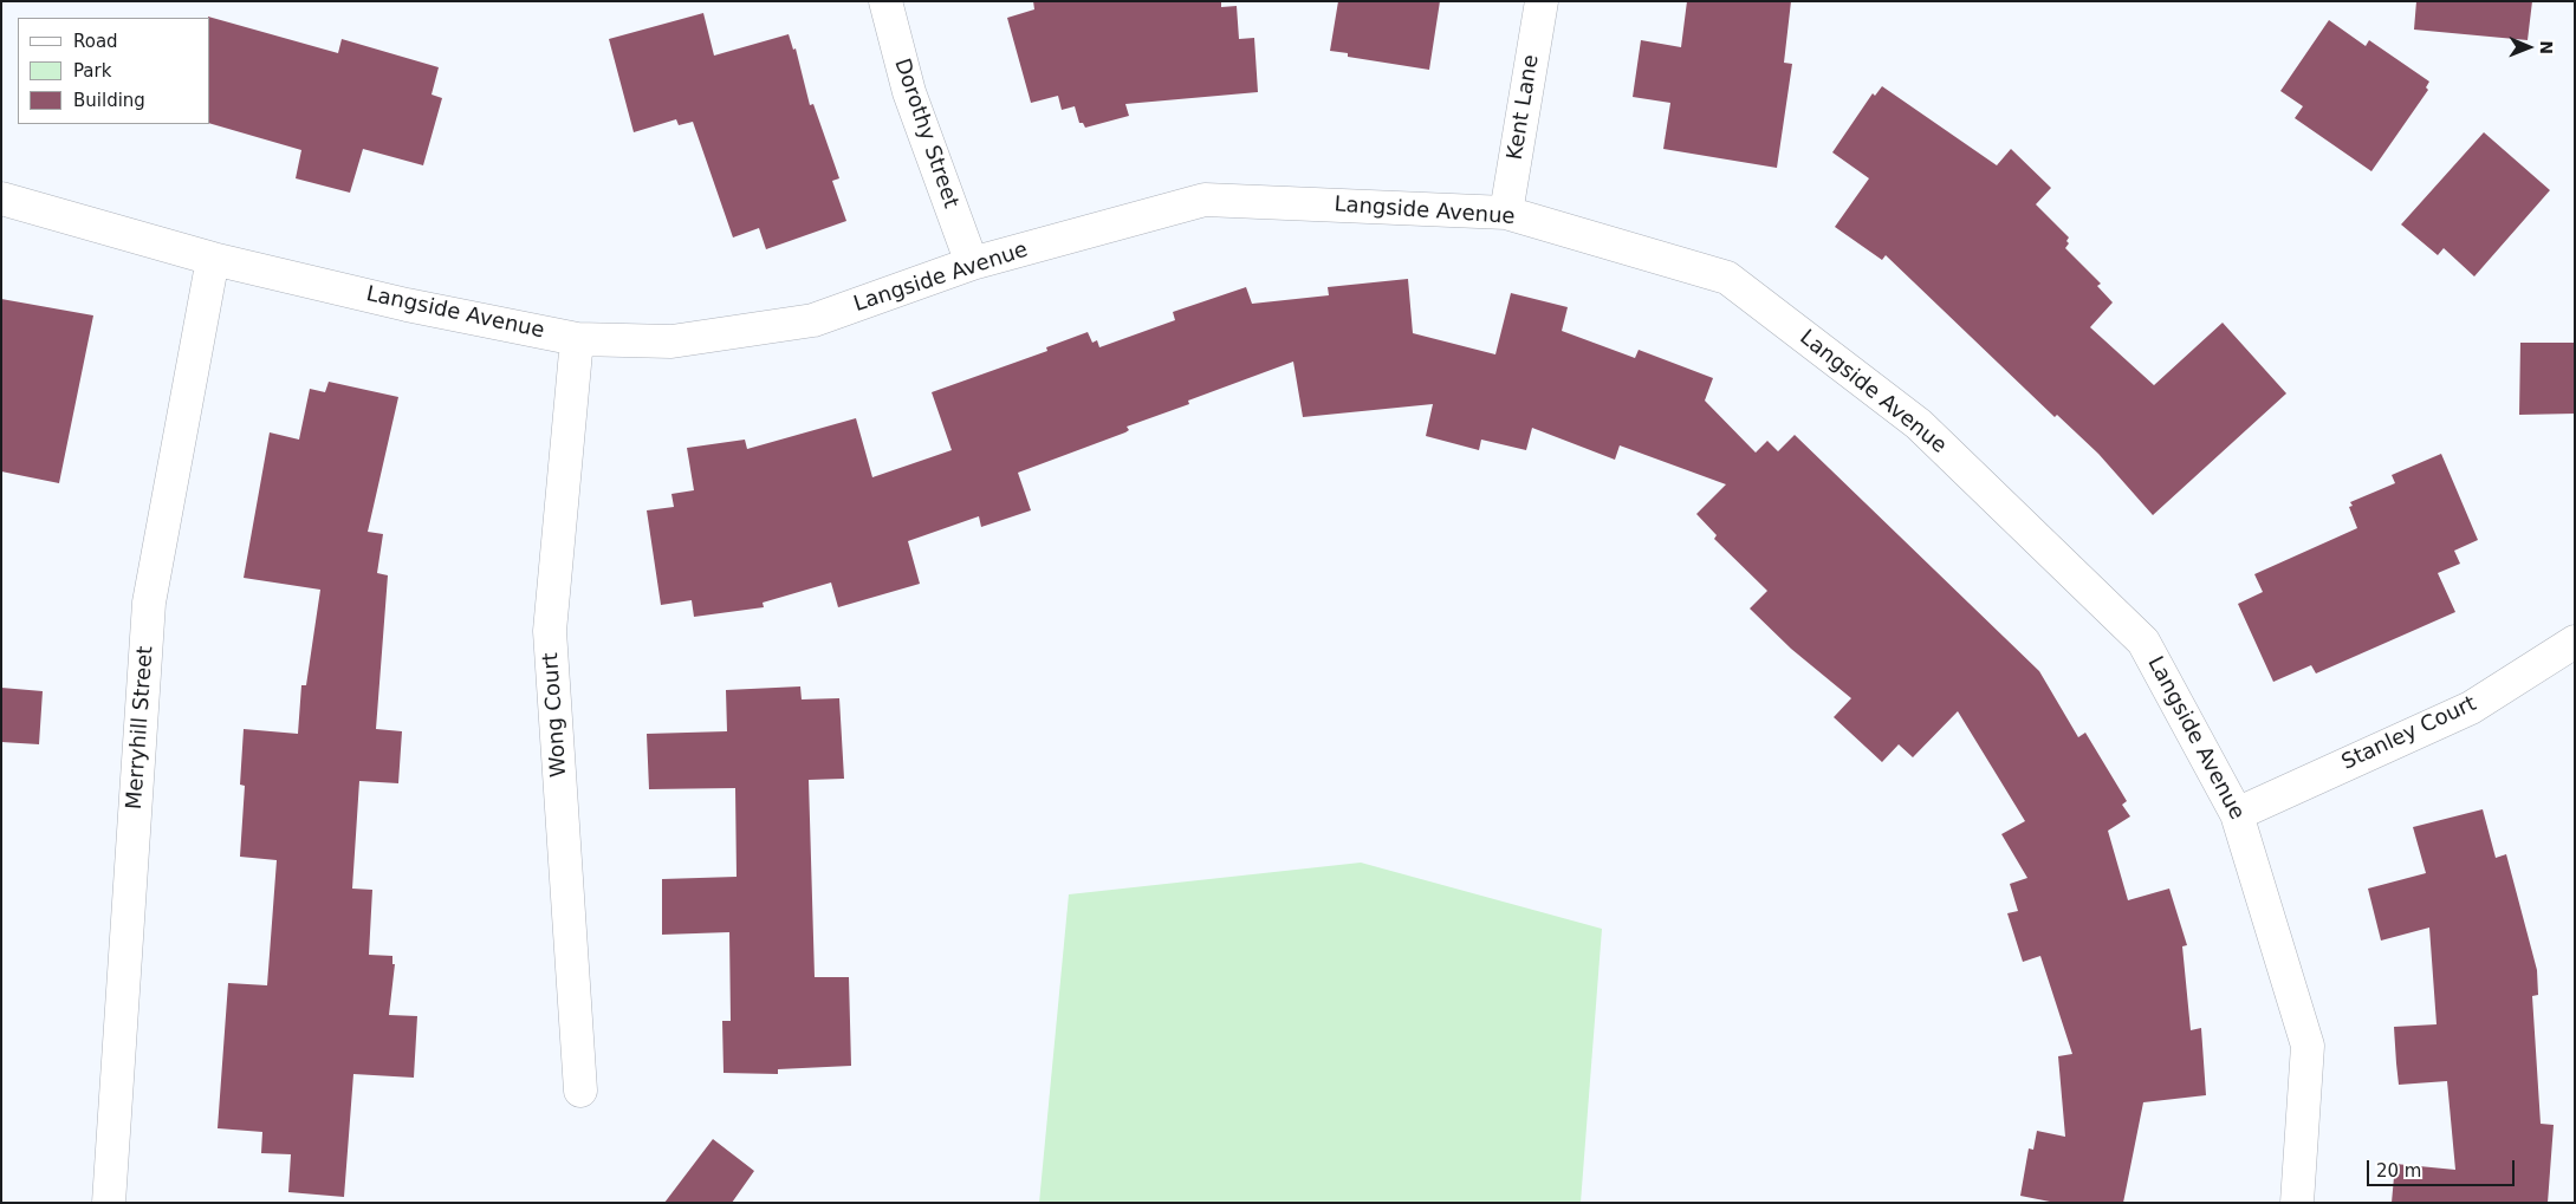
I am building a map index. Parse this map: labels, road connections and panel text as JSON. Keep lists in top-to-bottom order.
{
  "streets": {
    "street": [
      "Kent Lane",
      "Dorothy Street",
      "Langside Avenue",
      "Wong Court",
      "Merryhill Street",
      "Stanley Court"
    ]
  },
  "crossings": [
    ["Kent Lane", "Langside Avenue"],
    ["Dorothy Street", "Langside Avenue"],
    ["Langside Avenue", "Wong Court"],
    ["Langside Avenue", "Merryhill Street"],
    ["Langside Avenue", "Stanley Court"]
  ],
  "legend": ["Road", "Park", "Building"],
  "scale_bar": "20 m",
  "north": "right"
}
